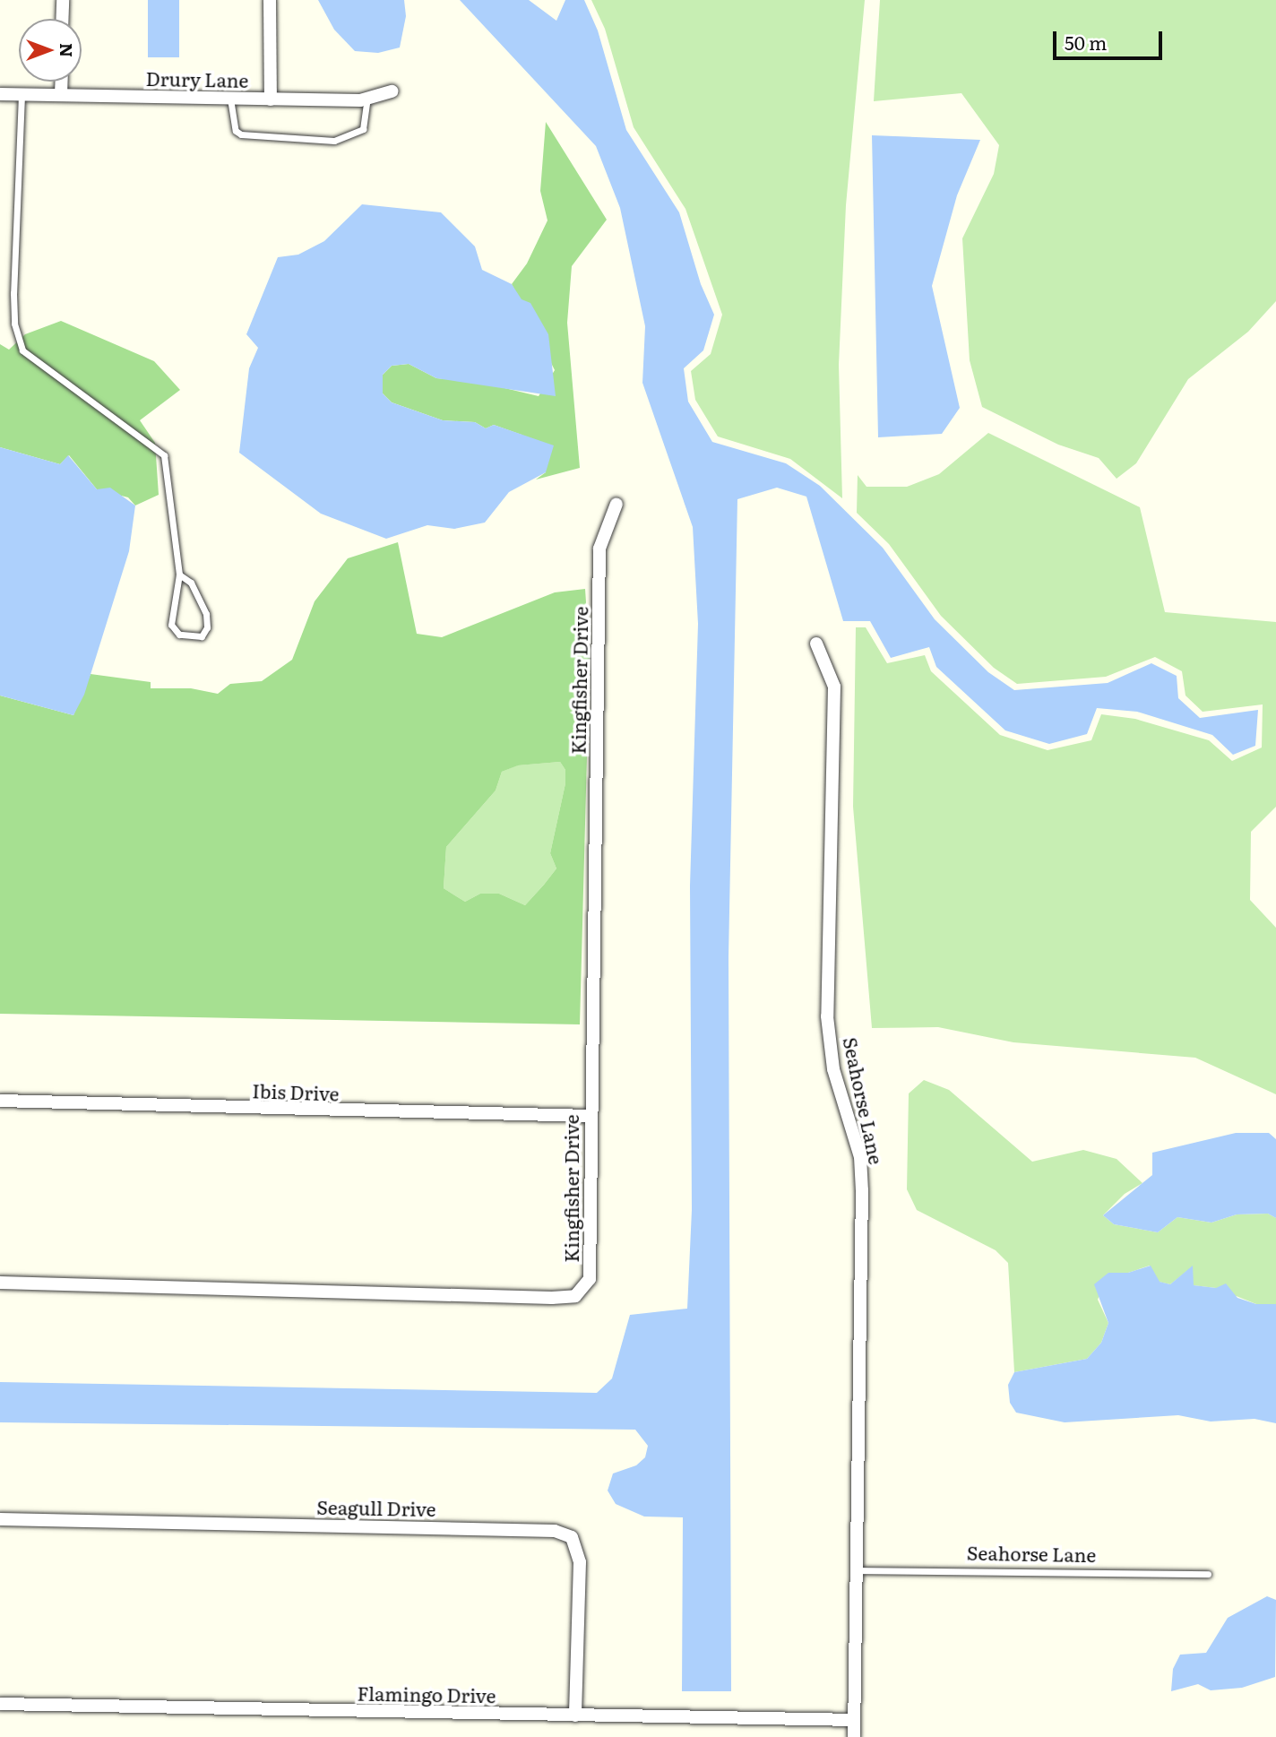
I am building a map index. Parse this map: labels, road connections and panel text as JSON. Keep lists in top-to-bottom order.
{
  "streets": {
    "street": [
      "Drury Lane",
      "Kingfisher Drive",
      "Ibis Drive",
      "Seahorse Lane",
      "Seagull Drive",
      "Flamingo Drive"
    ]
  },
  "crossings": [
    ["Kingfisher Drive", "Ibis Drive"],
    ["Seahorse Lane", "Flamingo Drive"],
    ["Seagull Drive", "Flamingo Drive"]
  ],
  "scale_bar": "50 m",
  "north": "right"
}
